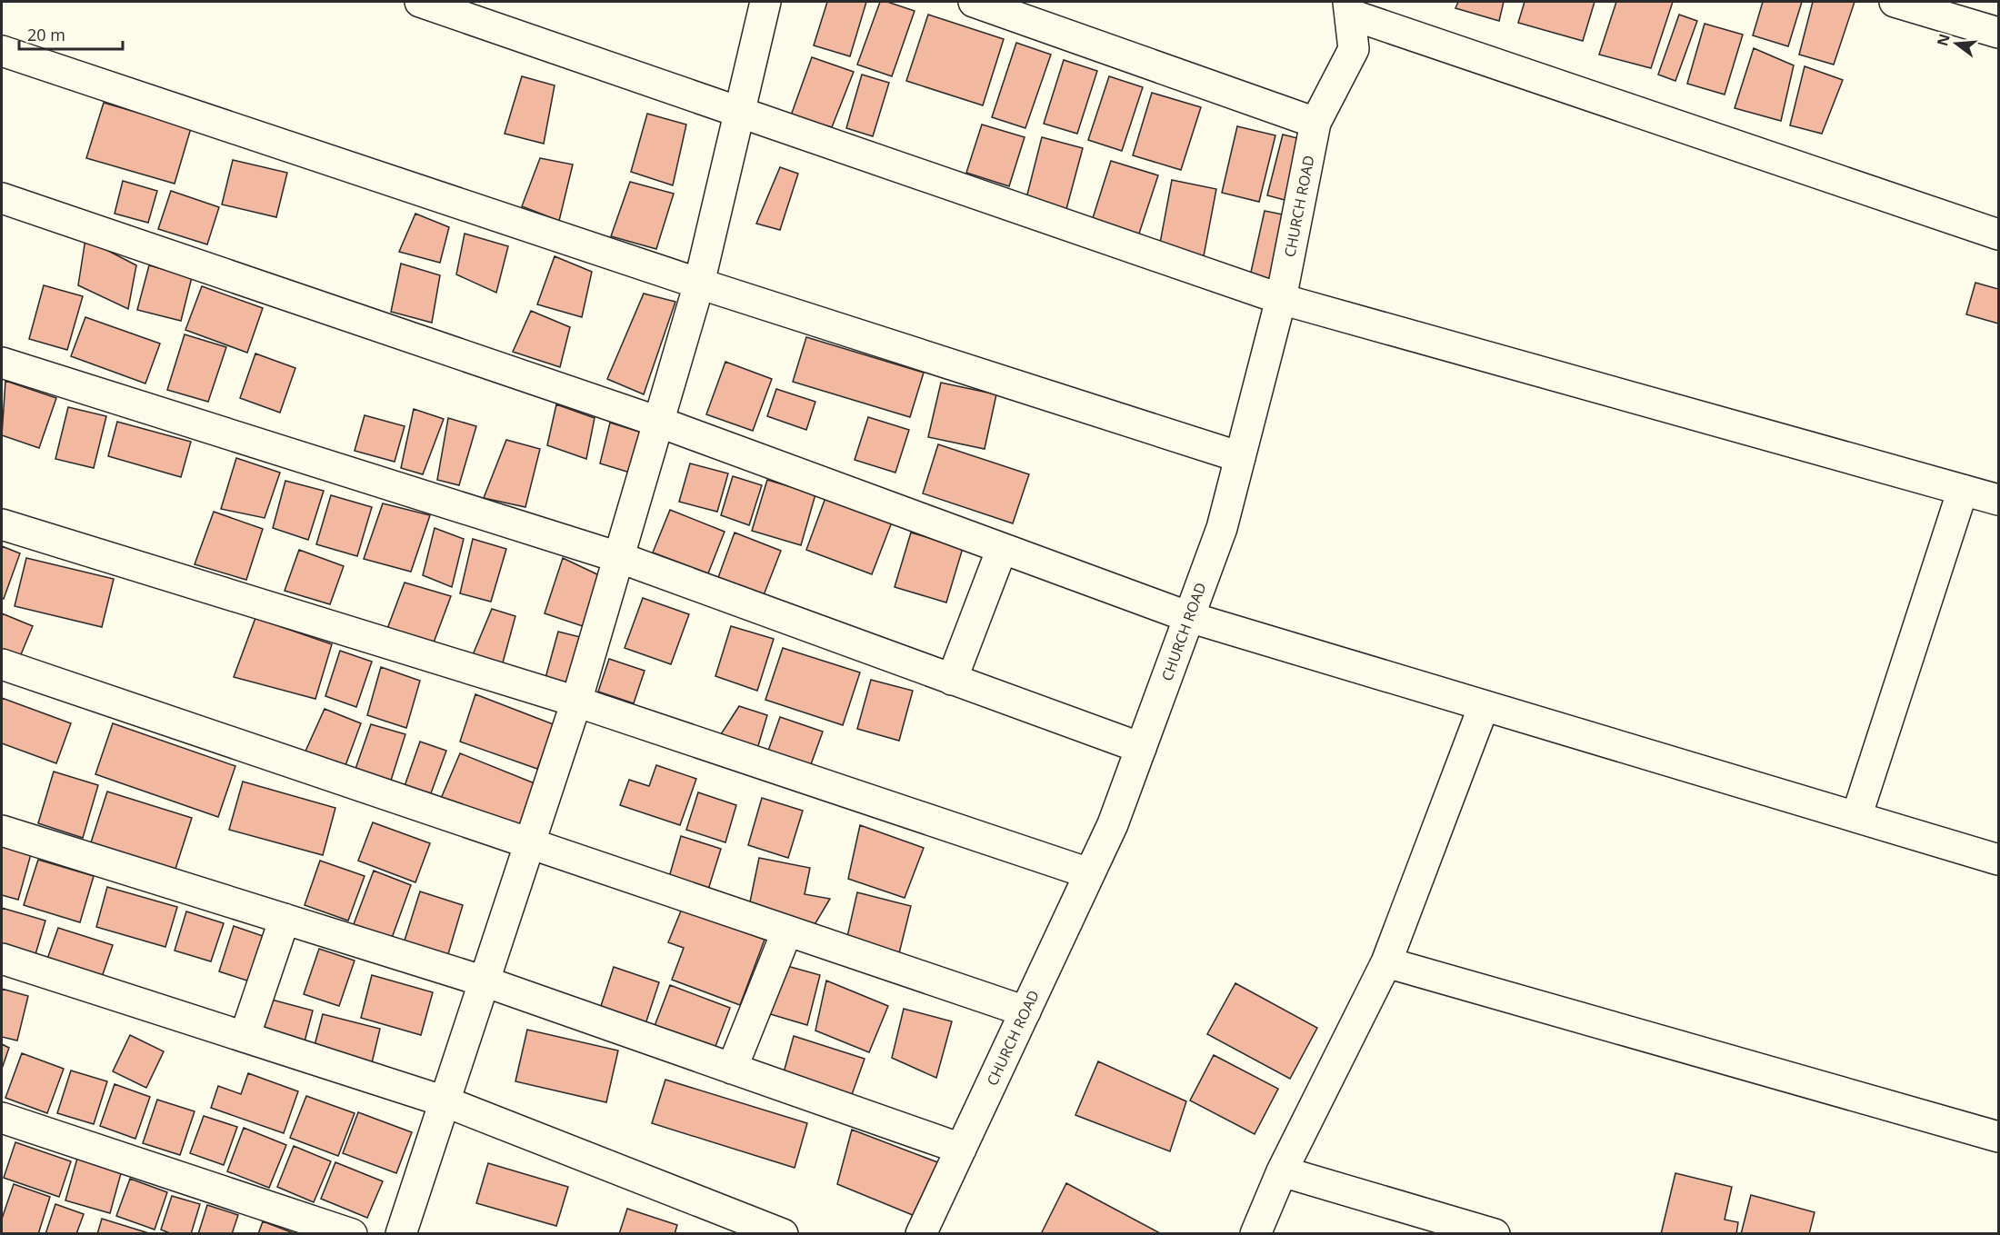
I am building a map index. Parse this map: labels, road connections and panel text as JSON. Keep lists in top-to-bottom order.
{
  "streets": {
    "street": ["CHURCH ROAD"]
  },
  "scale_bar": "20 m",
  "north": "left"
}
